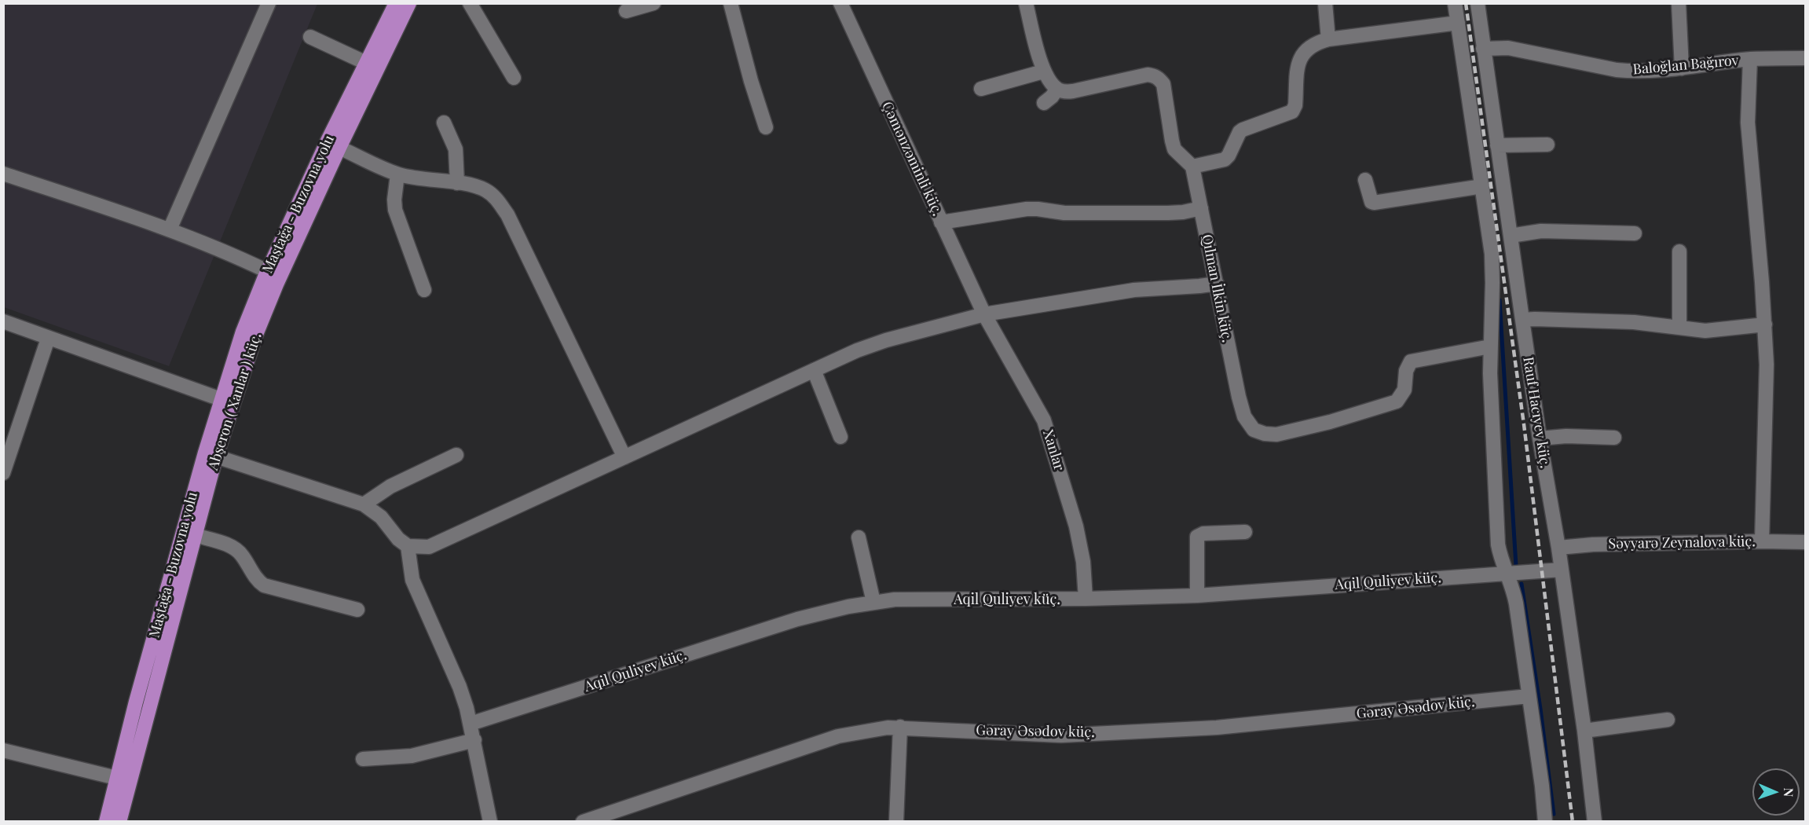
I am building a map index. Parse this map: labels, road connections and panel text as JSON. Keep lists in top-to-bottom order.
{
  "streets": {
    "main road": ["Maştağa - Buzovna yolu", "Abşeron ( Xanlar ) küç."],
    "street": [
      "Baloğlan Bağırov",
      "Çəmənzəminli küç.",
      "Qılman İlkin küç.",
      "Rauf Hacıyev küç.",
      "Xanlar",
      "Səyyarə Zeynalova küç.",
      "Aqil Quliyev küç.",
      "Gəray Əsədov küç."
    ]
  },
  "crossings": [
    ["Baloğlan Bağırov", "Rauf Hacıyev küç."],
    ["Çəmənzəminli küç.", "Xanlar"],
    ["Maştağa - Buzovna yolu", "Abşeron ( Xanlar ) küç."],
    ["Rauf Hacıyev küç.", "Səyyarə Zeynalova küç."],
    ["Rauf Hacıyev küç.", "Aqil Quliyev küç."],
    ["Xanlar", "Aqil Quliyev küç."]
  ],
  "north": "right"
}
